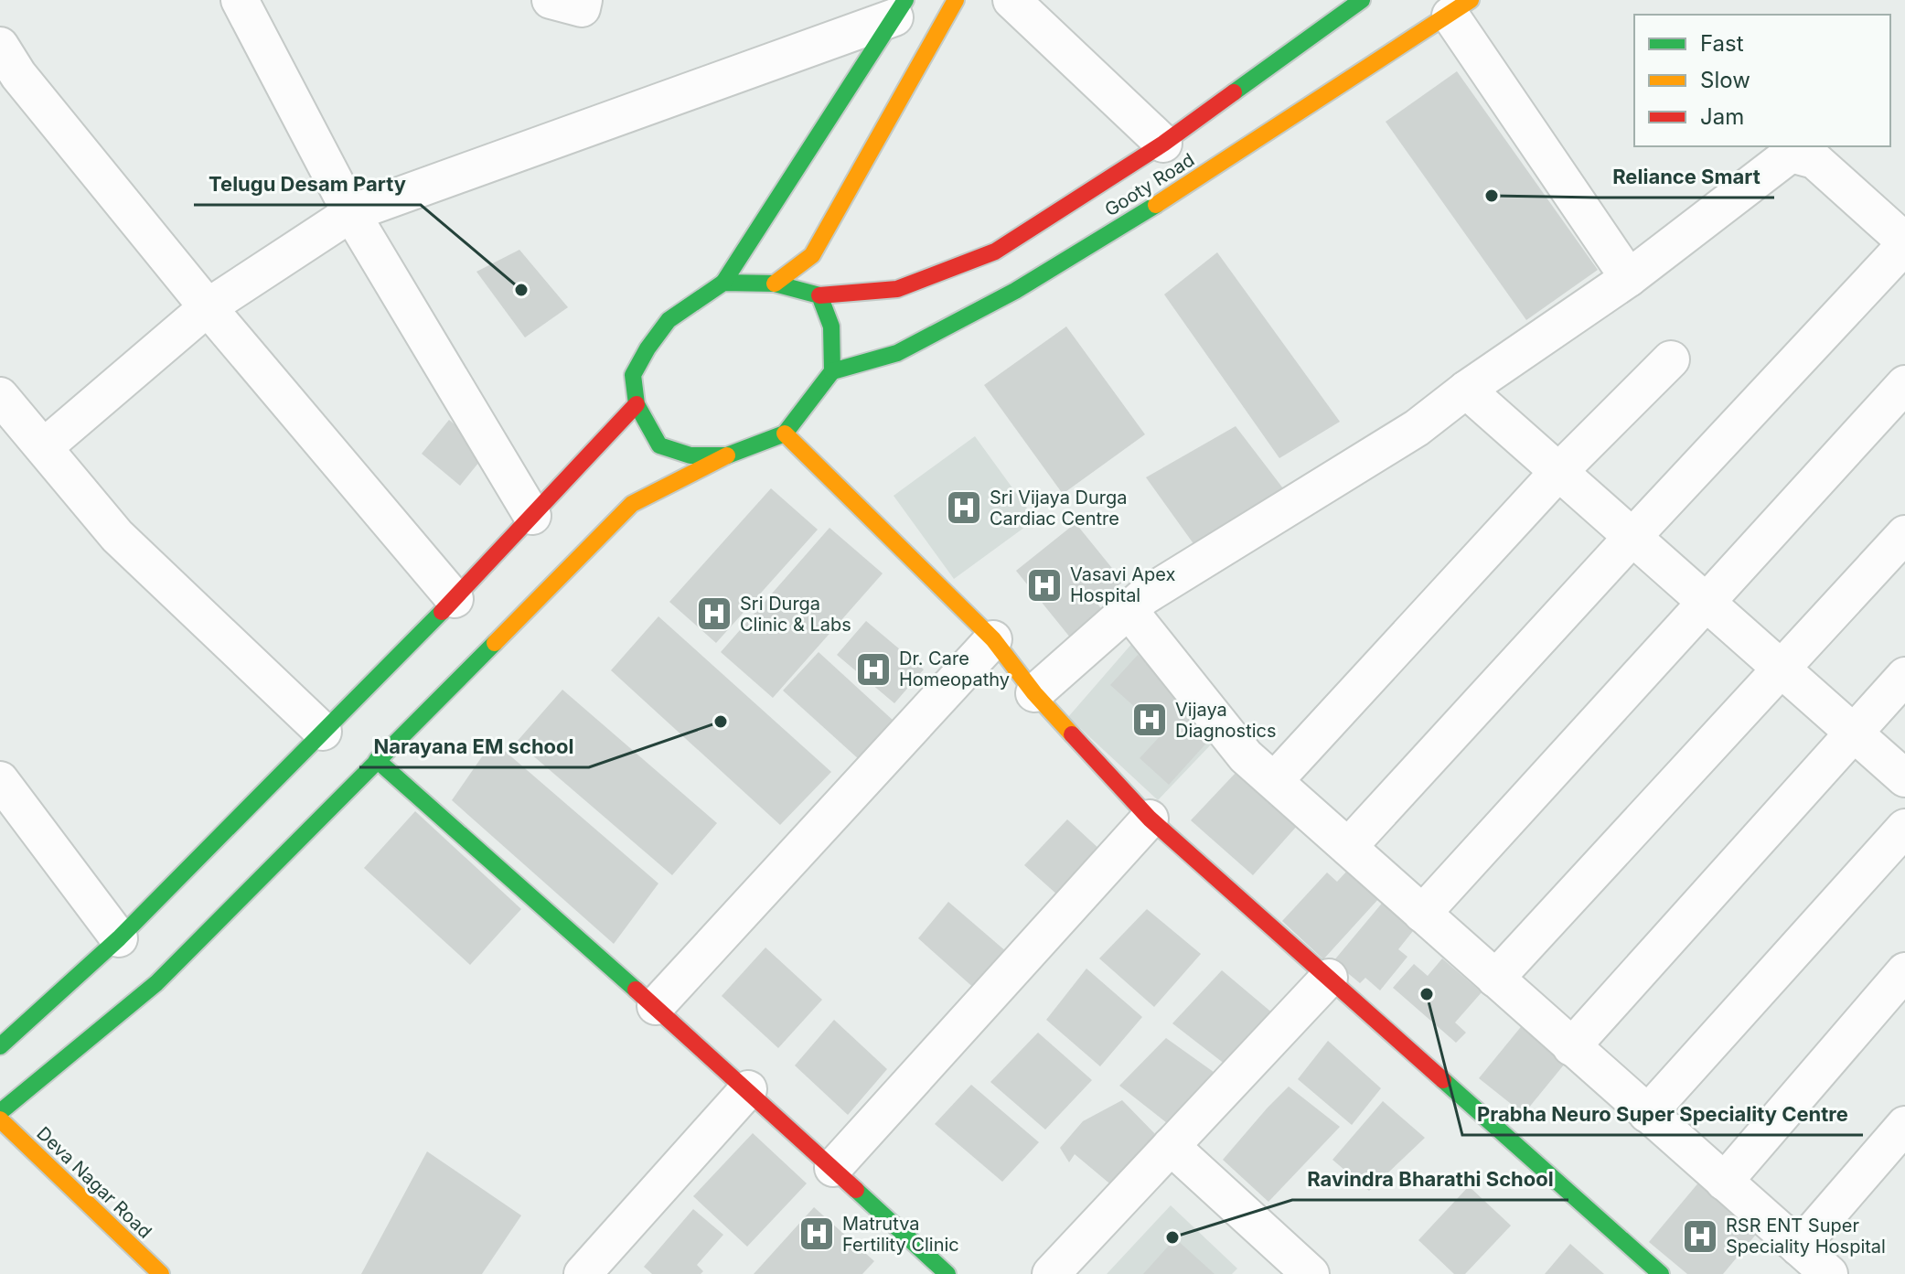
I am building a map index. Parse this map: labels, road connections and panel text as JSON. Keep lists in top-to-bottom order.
{
  "streets": {
    "main road": ["Gooty Road", "Deva Nagar Road"]
  },
  "places": {
    "other": [
      "Reliance Smart",
      "Telugu Desam Party",
      "Narayana EM school",
      "Prabha Neuro Super Speciality Centre",
      "Ravindra Bharathi School"
    ],
    "hospital": [
      "Sri Vijaya Durga Cardiac Centre",
      "Vasavi Apex Hospital",
      "Sri Durga Clinic & Labs",
      "Dr. Care Homeopathy",
      "Vijaya Diagnostics",
      "Matrutva Fertility Clinic",
      "RSR ENT Super Speciality Hospital"
    ]
  },
  "legend": ["Fast", "Slow", "Jam"]
}
